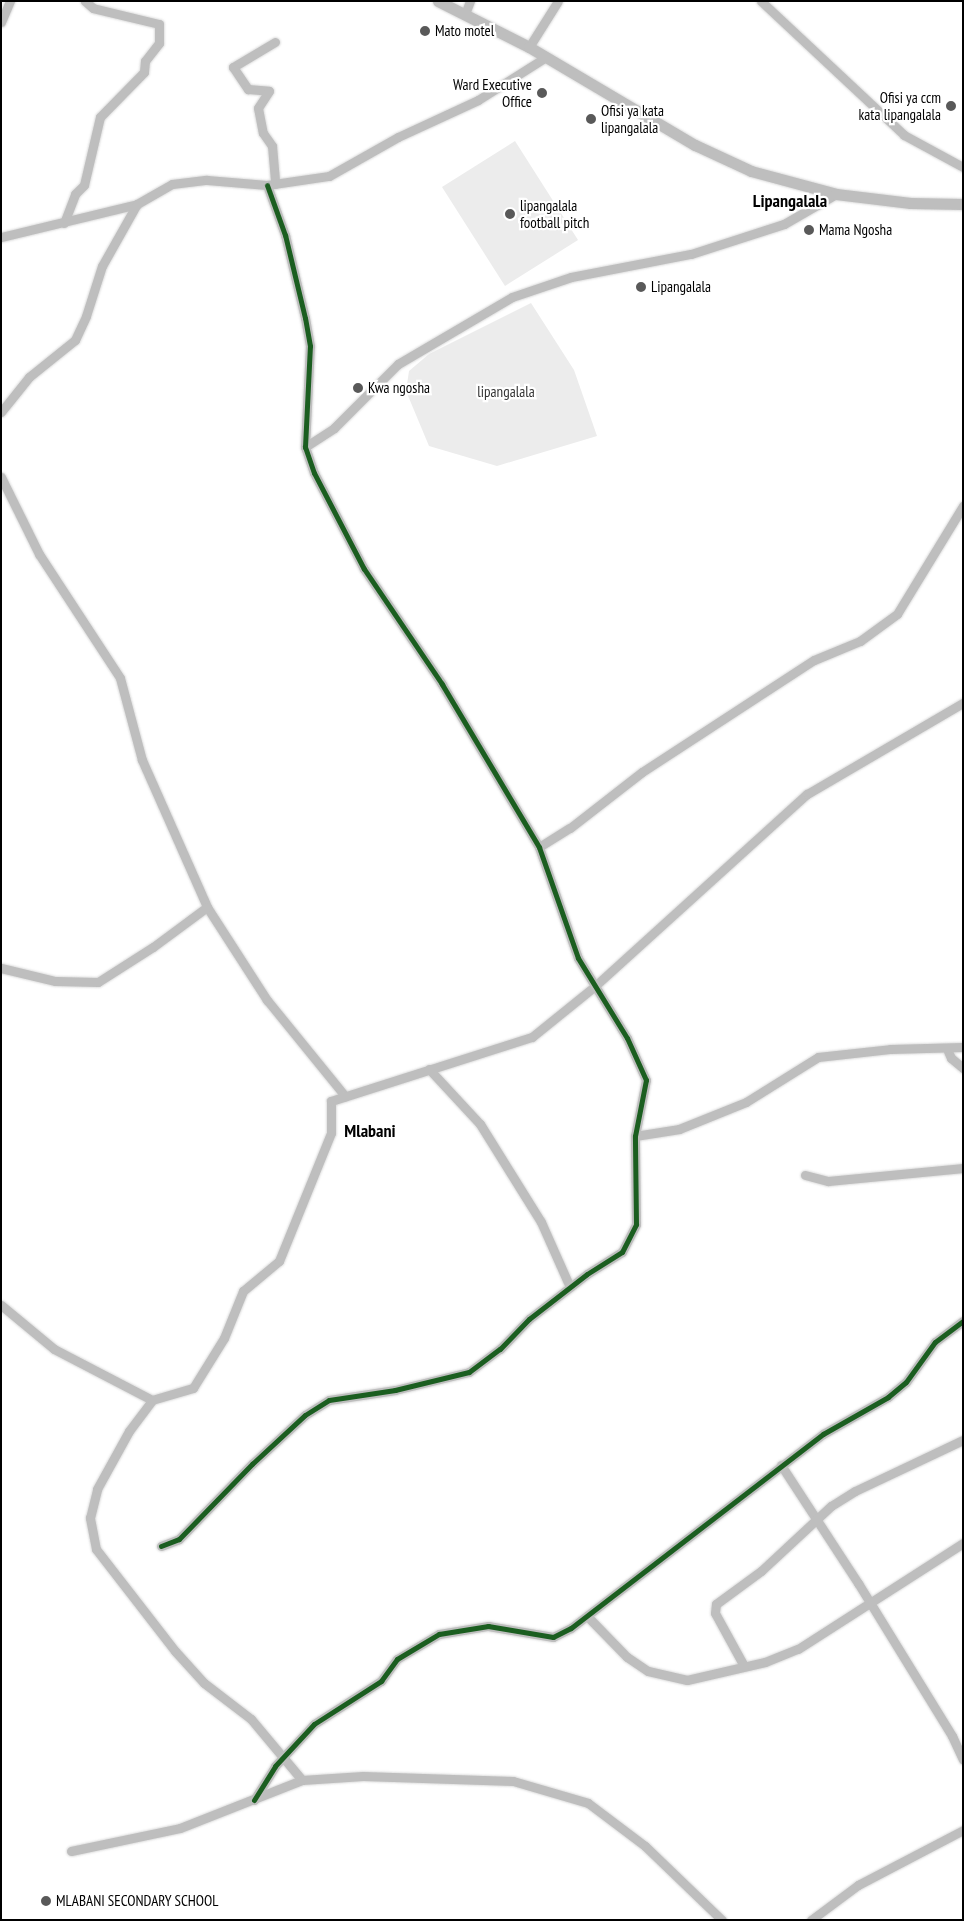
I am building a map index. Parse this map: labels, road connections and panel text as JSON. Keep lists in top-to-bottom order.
{
  "districts": ["Lipangalala", "Mlabani"],
  "parks": ["lipangalala"],
  "places": [
    "Mato motel",
    "Ward Executive Office",
    "Ofisi ya ccm kata lipangalala",
    "Ofisi ya kata lipangalala",
    "lipangalala football pitch",
    "Mama Ngosha",
    "Lipangalala",
    "Kwa ngosha",
    "MLABANI SECONDARY SCHOOL"
  ]
}
